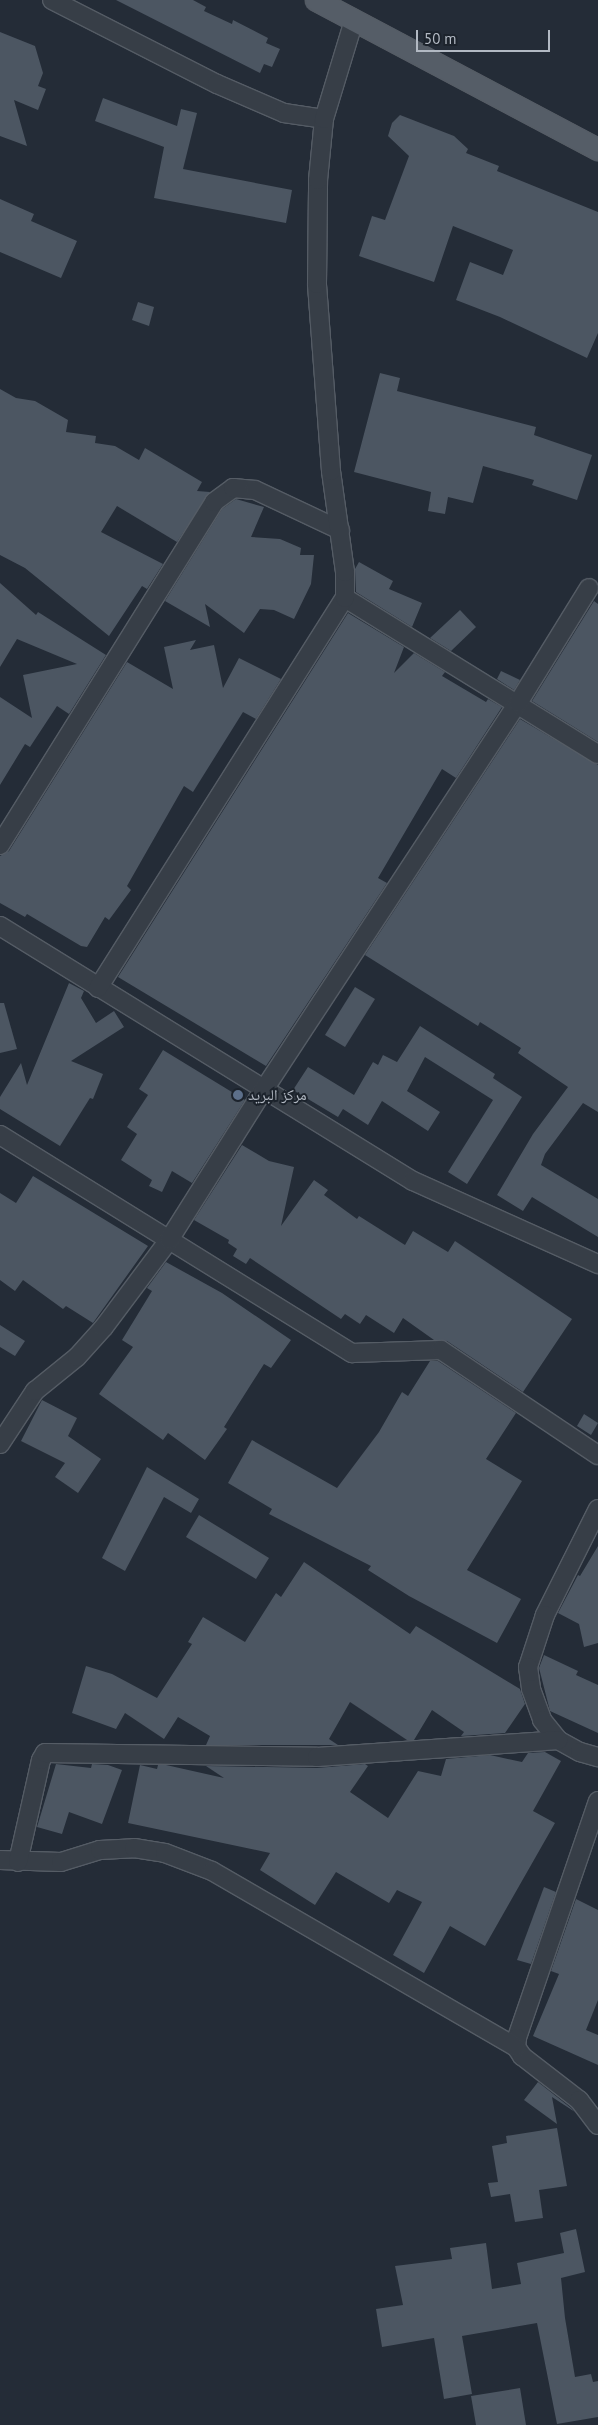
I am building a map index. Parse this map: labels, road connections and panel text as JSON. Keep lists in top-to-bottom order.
{
  "places": ["مركز البريد"],
  "scale_bar": "50 m"
}
